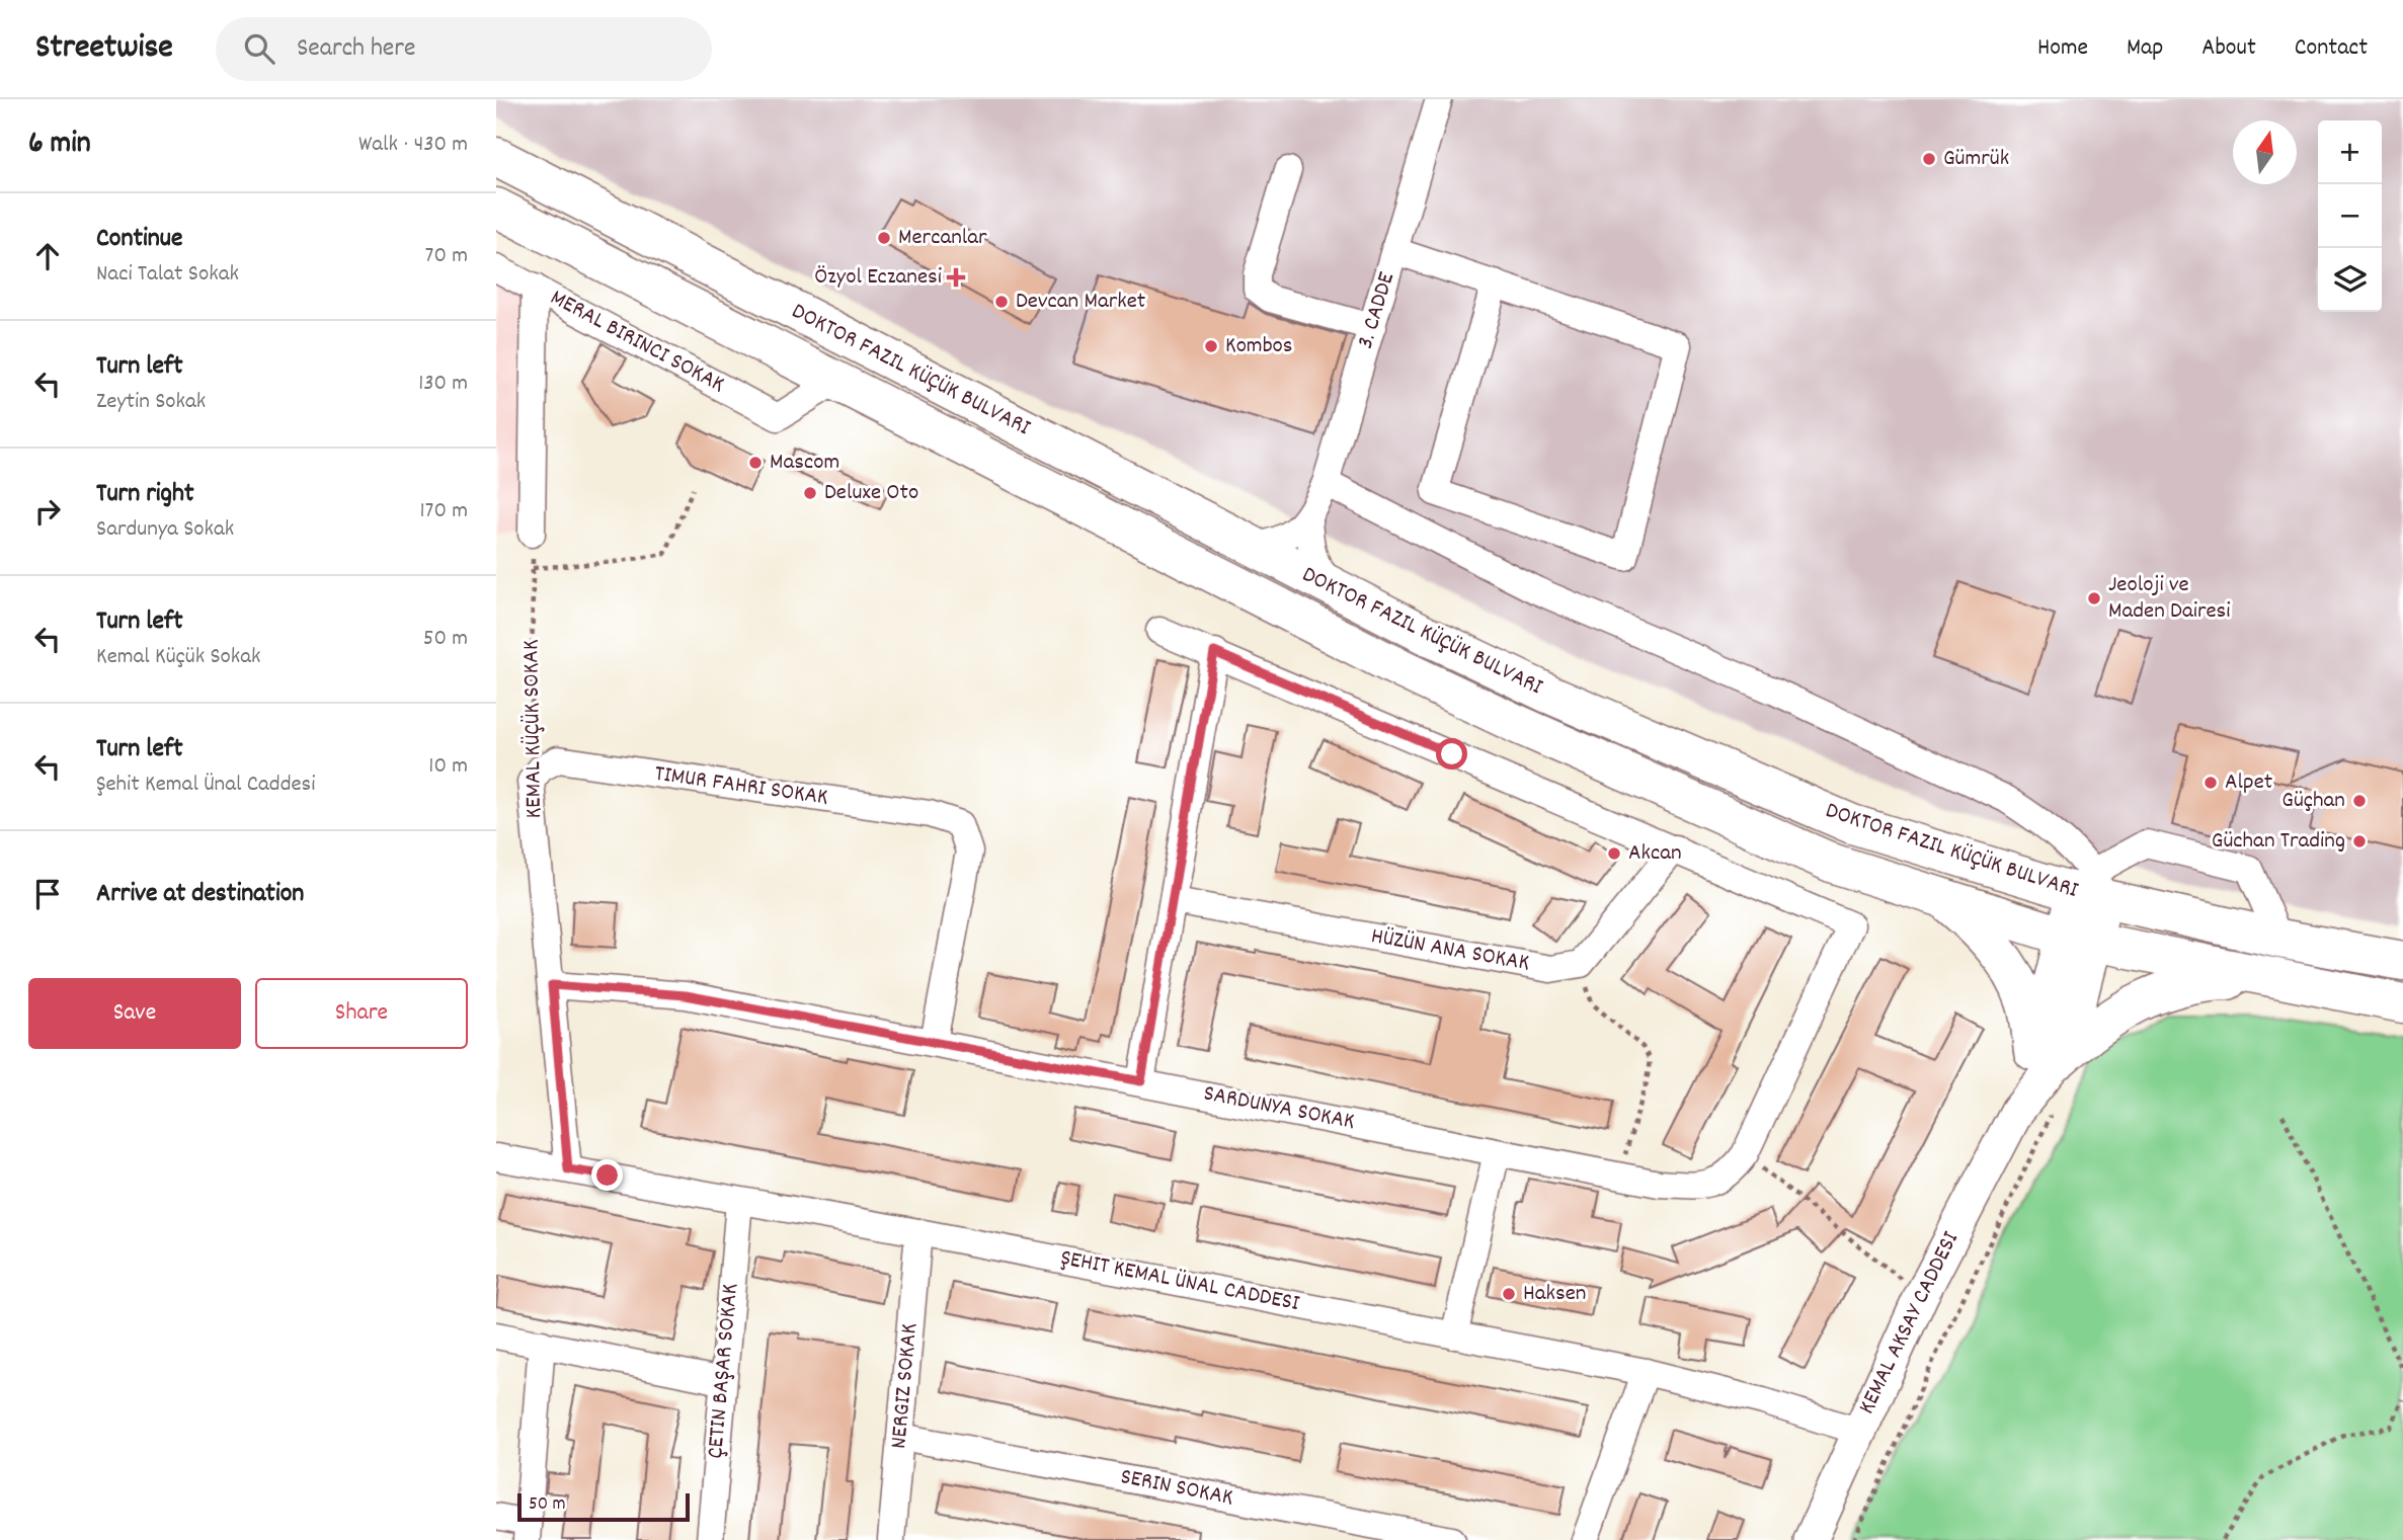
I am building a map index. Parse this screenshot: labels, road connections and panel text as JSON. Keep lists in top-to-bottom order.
{
  "streets": {
    "main road": ["KEMAL AKSAY CADDESI"],
    "street": [
      "3. CADDE",
      "MERAL BIRINCI SOKAK",
      "KEMAL KÜÇÜK SOKAK",
      "TIMUR FAHRI SOKAK",
      "HÜZÜN ANA SOKAK",
      "SARDUNYA SOKAK",
      "ŞEHIT KEMAL ÜNAL CADDESI",
      "ÇETIN BAŞAR SOKAK",
      "NERGIZ SOKAK",
      "SERIN SOKAK"
    ]
  },
  "crossings": [
    ["KEMAL KÜÇÜK SOKAK", "TIMUR FAHRI SOKAK"],
    ["KEMAL KÜÇÜK SOKAK", "SARDUNYA SOKAK"],
    ["KEMAL KÜÇÜK SOKAK", "ŞEHIT KEMAL ÜNAL CADDESI"],
    ["TIMUR FAHRI SOKAK", "SARDUNYA SOKAK"],
    ["ŞEHIT KEMAL ÜNAL CADDESI", "KEMAL AKSAY CADDESI"],
    ["ŞEHIT KEMAL ÜNAL CADDESI", "ÇETIN BAŞAR SOKAK"],
    ["ŞEHIT KEMAL ÜNAL CADDESI", "NERGIZ SOKAK"],
    ["NERGIZ SOKAK", "SERIN SOKAK"]
  ],
  "places": {
    "other": [
      "Gümrük",
      "Mercanlar",
      "Devcan Market",
      "Kombos",
      "Mascom",
      "Deluxe Oto",
      "Jeoloji ve Maden Dairesi",
      "Alpet",
      "Güçhan",
      "Güchan Trading",
      "Akcan",
      "Haksen"
    ],
    "health": ["Özyol Eczanesi"]
  },
  "scale_bar": "50 m",
  "north": "top",
  "page": {
    "header": "Streetwise",
    "search": "Search here",
    "nav": [
      "Home",
      "Map",
      "About",
      "Contact"
    ],
    "heading": ["6 min", "Walk · 430 m"],
    "map_buttons": ["+", "−"],
    "list": [
      ["Continue", "Naci Talat Sokak", "70 m"],
      ["Turn left", "Zeytin Sokak", "130 m"],
      ["Turn right", "Sardunya Sokak", "170 m"],
      ["Turn left", "Kemal Küçük Sokak", "50 m"],
      ["Turn left", "Şehit Kemal Ünal Caddesi", "10 m"],
      "Arrive at destination"
    ],
    "buttons": ["Save", "Share"],
    "scale": "50 m"
  }
}
